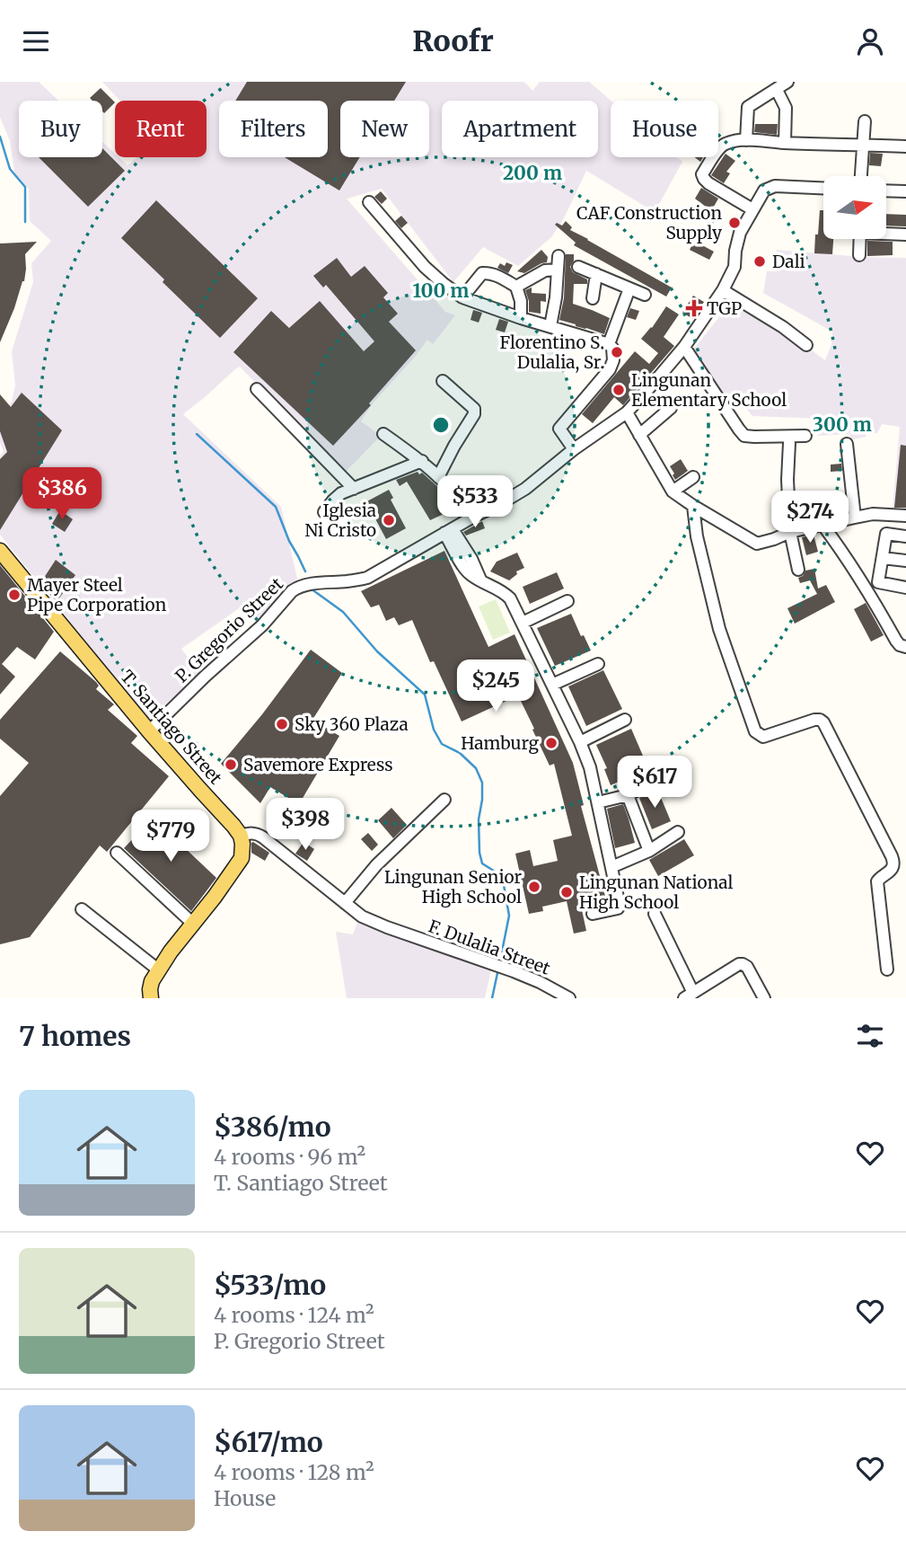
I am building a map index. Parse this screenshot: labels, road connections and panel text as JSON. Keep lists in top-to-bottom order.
{
  "streets": {
    "main road": ["T. Santiago Street"],
    "street": ["P. Gregorio Street", "F. Dulalia Street"]
  },
  "crossings": [
    ["P. Gregorio Street", "T. Santiago Street"],
    ["T. Santiago Street", "F. Dulalia Street"]
  ],
  "places": {
    "other": [
      "CAF Construction Supply",
      "Dali",
      "Florentino S. Dulalia, Sr.",
      "Lingunan Elementary School",
      "Iglesia Ni Cristo",
      "Mayer Steel Pipe Corporation",
      "Sky 360 Plaza",
      "Hamburg",
      "Savemore Express",
      "Lingunan Senior High School",
      "Lingunan National High School"
    ],
    "health": ["TGP"]
  },
  "north": "right",
  "page": {
    "header": "Roofr",
    "chip": [
      "Buy",
      "Rent",
      "Filters",
      "New",
      "Apartment",
      "House"
    ],
    "price": [
      "$386",
      "$533",
      "$274",
      "$245",
      "$617",
      "$398",
      "$779"
    ],
    "heading": "7 homes",
    "list": [
      {
        "name": "$386/mo",
        "note": "4 rooms · 96 m² · T. Santiago Street"
      },
      {
        "name": "$533/mo",
        "note": "4 rooms · 124 m² · P. Gregorio Street"
      },
      {
        "name": "$617/mo",
        "note": "4 rooms · 128 m² · House"
      }
    ]
  },
  "rings": ["200 m", "100 m", "300 m"]
}
